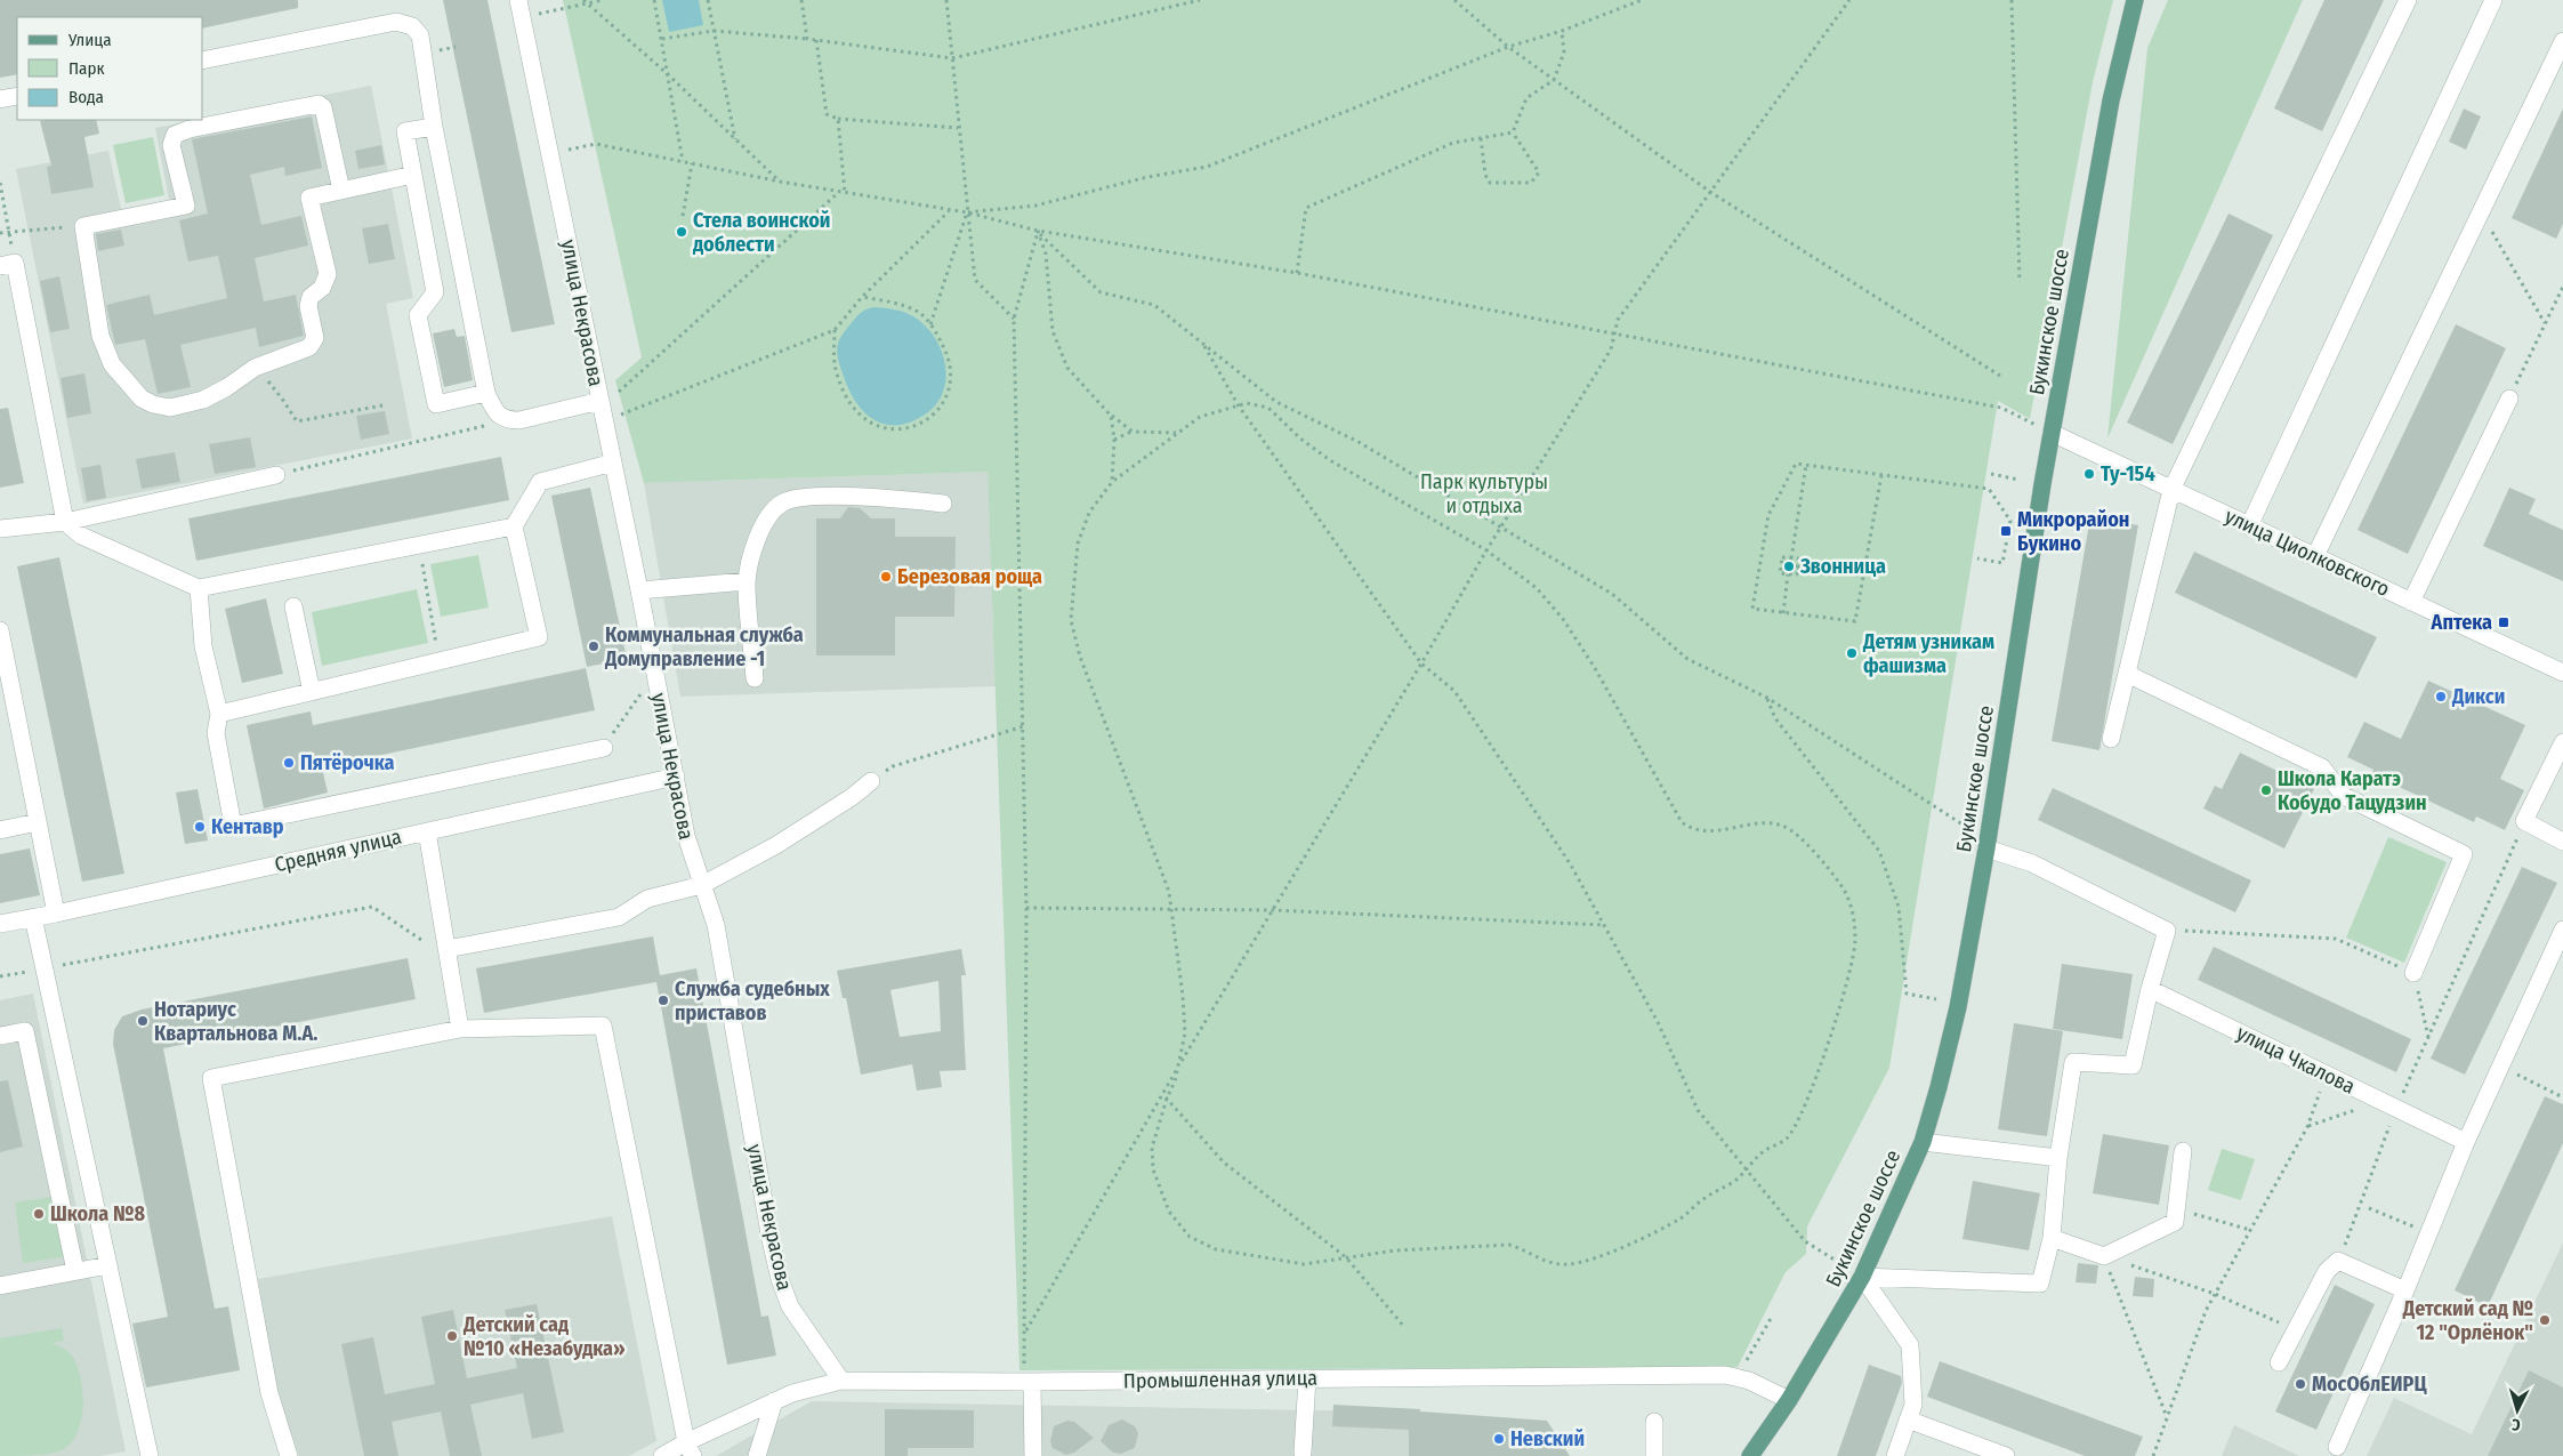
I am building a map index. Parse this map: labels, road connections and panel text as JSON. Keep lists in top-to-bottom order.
{
  "streets": {
    "main road": ["Букинское шоссе"],
    "street": [
      "улица Некрасова",
      "улица Циолковского",
      "Средняя улица",
      "улица Чкалова",
      "Промышленная улица"
    ]
  },
  "crossings": [
    ["улица Некрасова", "Средняя улица"],
    ["улица Некрасова", "Промышленная улица"],
    ["Букинское шоссе", "улица Циолковского"],
    ["Букинское шоссе", "Промышленная улица"]
  ],
  "parks": ["Парк культуры и отдыха"],
  "places": {
    "other": [
      "Стела воинской доблести",
      "Ту-154",
      "Звонница",
      "Березовая роща",
      "Коммунальная служба Домуправление -1",
      "Детям узникам фашизма",
      "Дикси",
      "Пятёрочка",
      "Школа Каратэ Кобудо Тацудзин",
      "Кентавр",
      "Служба судебных приставов",
      "Нотариус Квартальнова М.А.",
      "Школа №8",
      "Детский сад № 12 \"Орлёнок\"",
      "Детский сад №10 «Незабудка»",
      "МосОблЕИРЦ",
      "Невский"
    ],
    "transit": ["Микрорайон Букино", "Аптека"]
  },
  "legend": ["Улица", "Парк", "Вода"],
  "north": "bottom"
}
